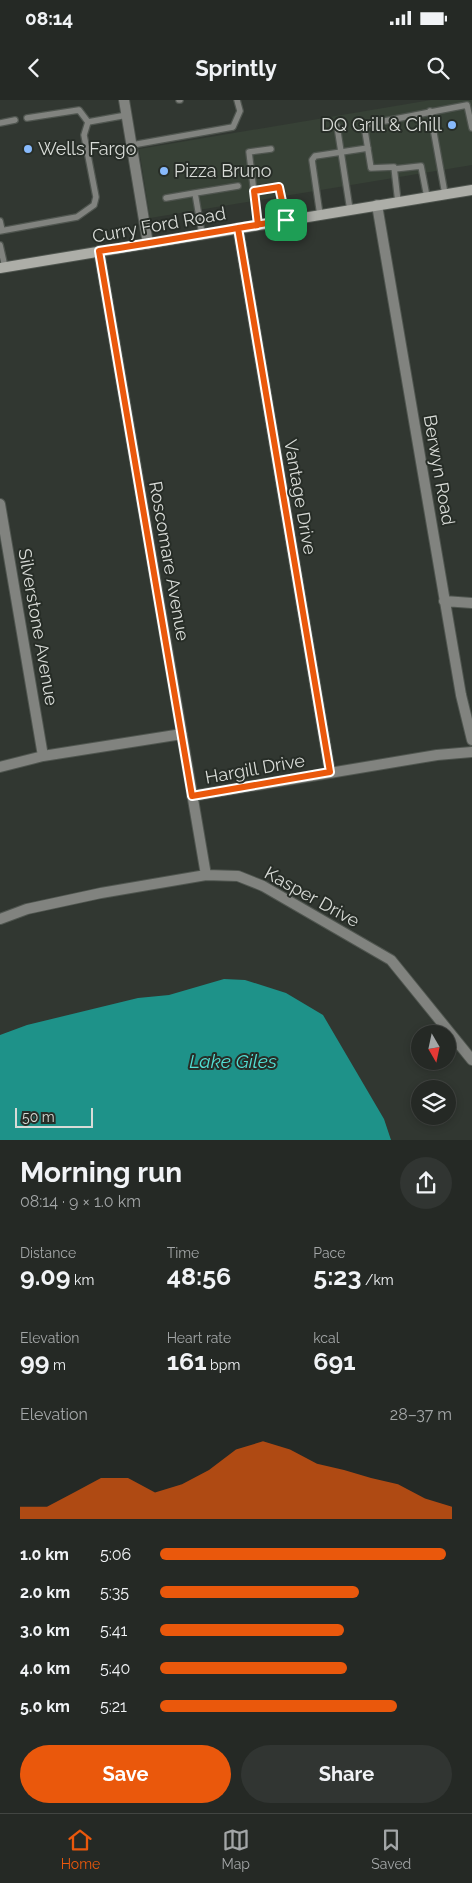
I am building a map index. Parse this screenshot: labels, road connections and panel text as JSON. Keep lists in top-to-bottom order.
{
  "streets": {
    "street": [
      "Curry Ford Road",
      "Berwyn Road",
      "Vantage Drive",
      "Roscomare Avenue",
      "Silverstone Avenue",
      "Hargill Drive",
      "Kasper Drive"
    ]
  },
  "crossings": [
    ["Curry Ford Road", "Berwyn Road"],
    ["Curry Ford Road", "Vantage Drive"],
    ["Curry Ford Road", "Roscomare Avenue"],
    ["Vantage Drive", "Hargill Drive"],
    ["Roscomare Avenue", "Hargill Drive"],
    ["Roscomare Avenue", "Kasper Drive"]
  ],
  "water": ["Lake Giles"],
  "places": ["DQ Grill & Chill", "Wells Fargo", "Pizza Bruno"],
  "scale_bar": "50 m",
  "north": "bottom",
  "page": {
    "status": "08:14",
    "header": "Sprintly",
    "scale": "50 m",
    "heading": ["Morning run", "08:14 · 9 × 1.0 km"],
    "stats": [
      ["Distance", "9.09 km"],
      ["Time", "48:56"],
      ["Pace", "5:23 /km"],
      ["Elevation", "99 m"],
      ["Heart rate", "161 bpm"],
      ["kcal", "691"]
    ],
    "chart": ["Elevation", "28–37 m"],
    "list": [
      {
        "name": "1.0 km",
        "note": "5:06"
      },
      {
        "name": "2.0 km",
        "note": "5:35"
      },
      {
        "name": "3.0 km",
        "note": "5:41"
      },
      {
        "name": "4.0 km",
        "note": "5:40"
      },
      {
        "name": "5.0 km",
        "note": "5:21"
      }
    ],
    "buttons": ["Save", "Share"],
    "tabs": ["Home", "Map", "Saved"]
  }
}
